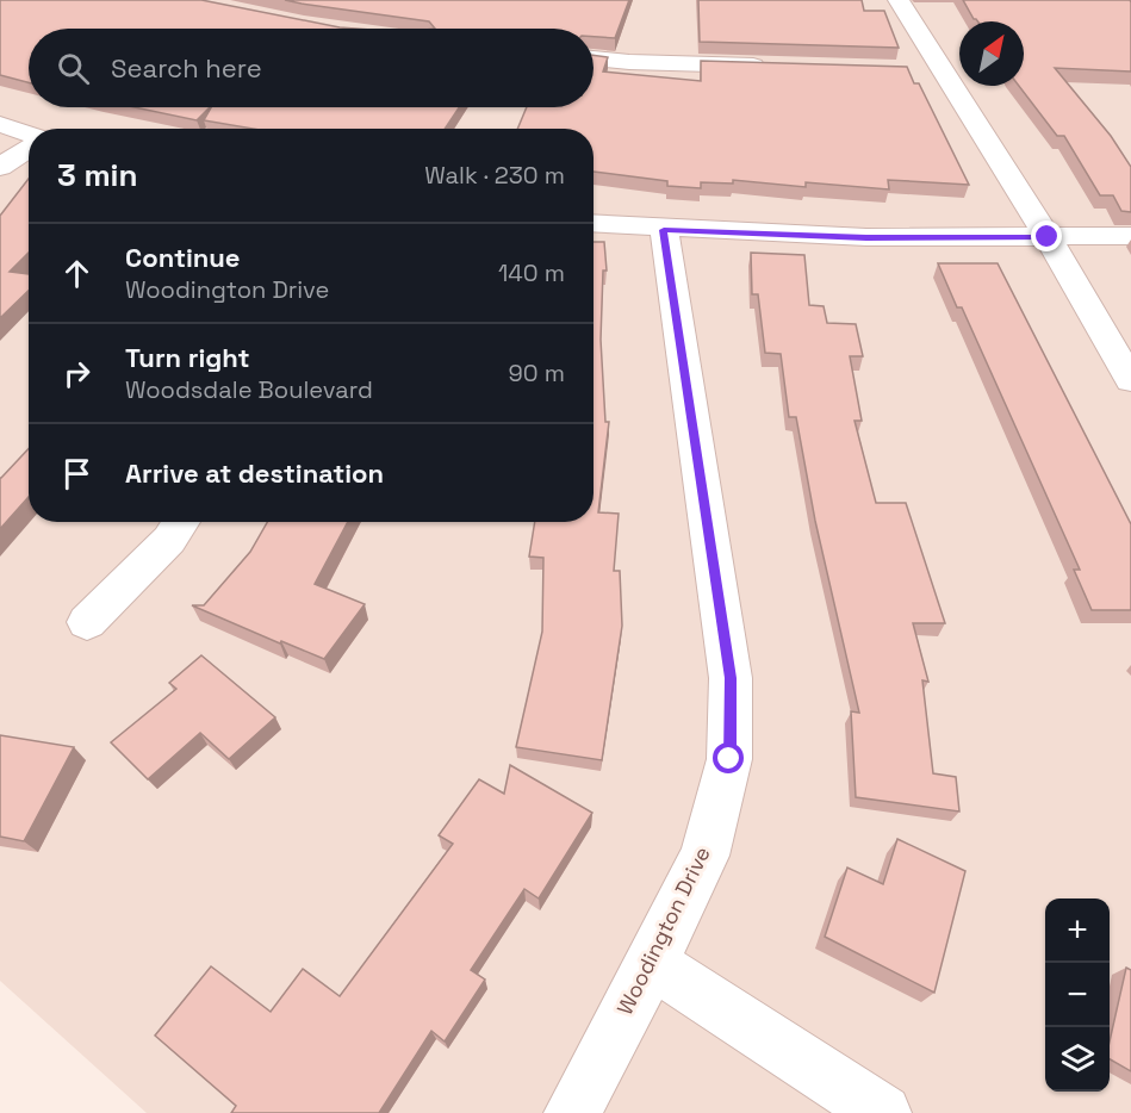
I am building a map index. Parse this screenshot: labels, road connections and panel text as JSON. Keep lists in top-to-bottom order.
{
  "streets": {
    "street": ["Woodington Drive"]
  },
  "north": "top right",
  "page": {
    "search": "Search here",
    "heading": ["3 min", "Walk · 230 m"],
    "list": [
      ["Continue", "Woodington Drive", "140 m"],
      ["Turn right", "Woodsdale Boulevard", "90 m"],
      "Arrive at destination"
    ],
    "map_buttons": ["+", "−"]
  }
}
